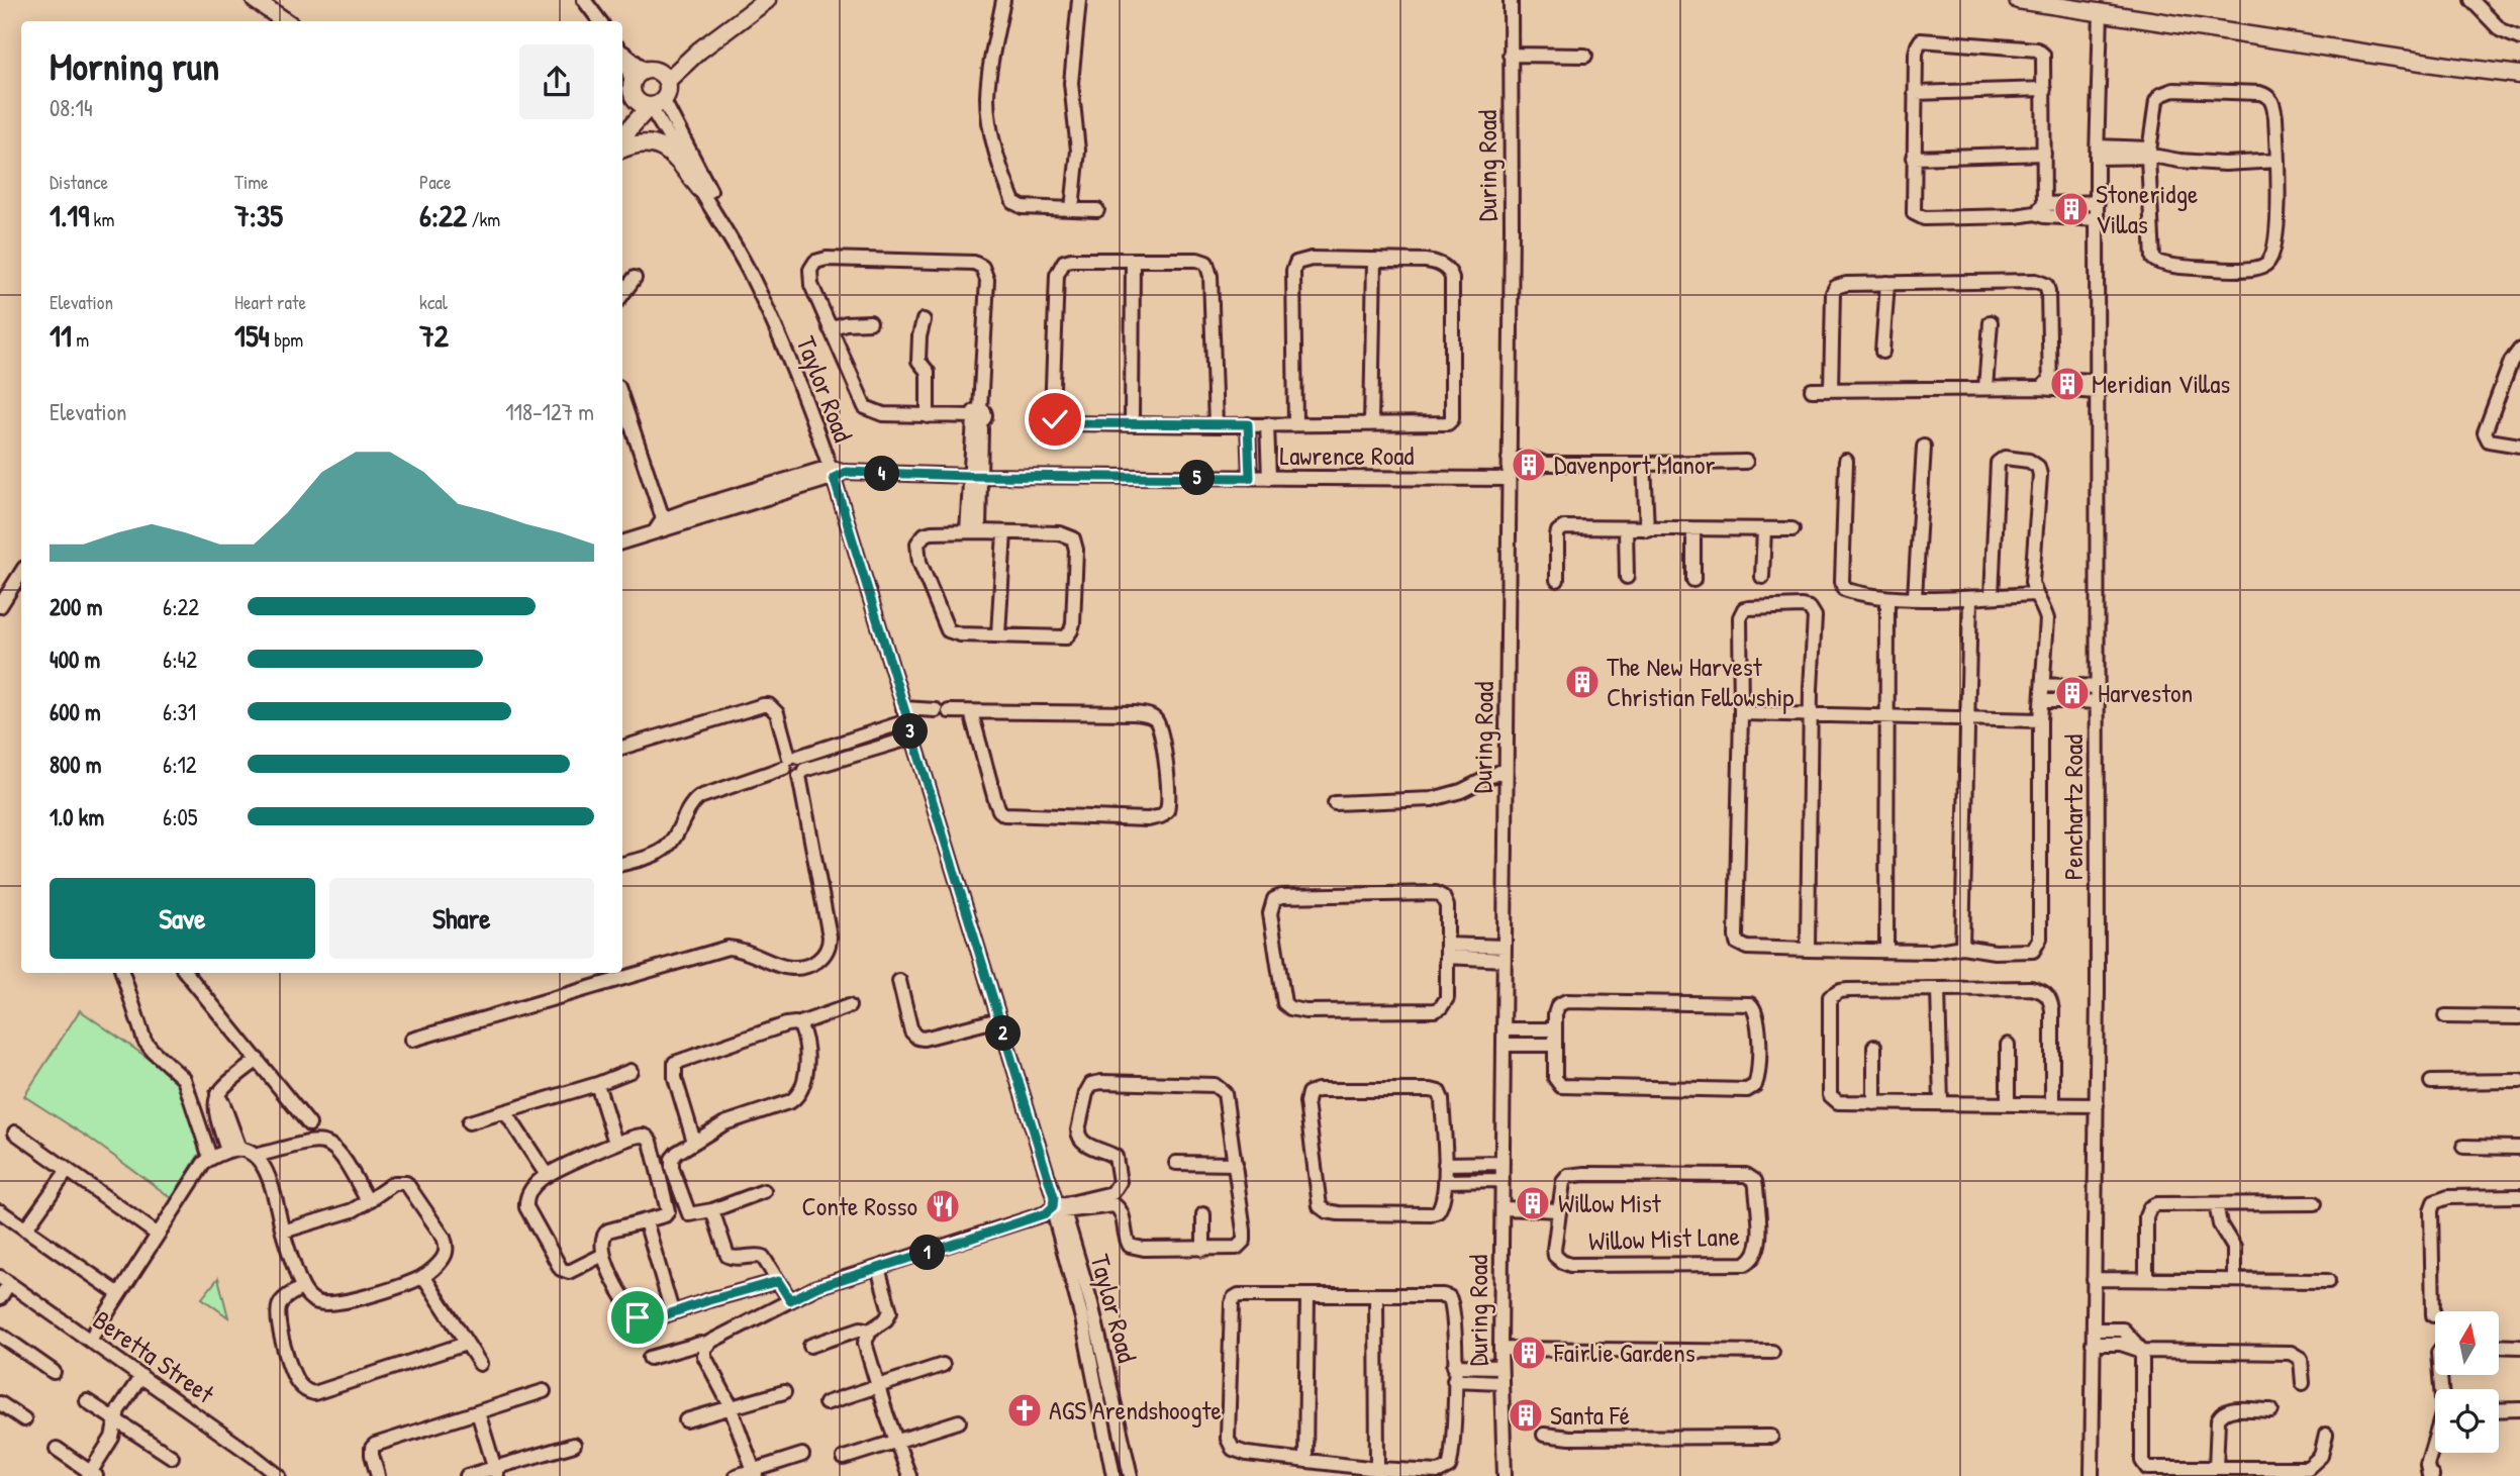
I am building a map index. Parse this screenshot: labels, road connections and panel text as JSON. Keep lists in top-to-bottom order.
{
  "streets": {
    "street": [
      "During Road",
      "Taylor Road",
      "Lawrence Road",
      "Penchartz Road",
      "Willow Mist Lane",
      "Beretta Street"
    ]
  },
  "crossings": [
    ["During Road", "Lawrence Road"],
    ["Taylor Road", "Lawrence Road"]
  ],
  "places": {
    "building": [
      "Stoneridge Villas",
      "Meridian Villas",
      "Davenport Manor",
      "The New Harvest Christian Fellowship",
      "Harveston",
      "Willow Mist",
      "Fairlie Gardens",
      "Santa Fé"
    ],
    "restaurant": ["Conte Rosso"],
    "church": ["AGS Arendshoogte"]
  },
  "north": "top",
  "page": {
    "heading": ["Morning run", "08:14"],
    "stats": [
      ["Distance", "1.19 km"],
      ["Time", "7:35"],
      ["Pace", "6:22 /km"],
      ["Elevation", "11 m"],
      ["Heart rate", "154 bpm"],
      ["kcal", "72"]
    ],
    "chart": ["Elevation", "118–127 m"],
    "pins": [
      "4",
      "5",
      "3",
      "2",
      "1"
    ],
    "list": [
      {
        "name": "200 m",
        "note": "6:22"
      },
      {
        "name": "400 m",
        "note": "6:42"
      },
      {
        "name": "600 m",
        "note": "6:31"
      },
      {
        "name": "800 m",
        "note": "6:12"
      },
      {
        "name": "1.0 km",
        "note": "6:05"
      }
    ],
    "buttons": ["Save", "Share"]
  }
}
